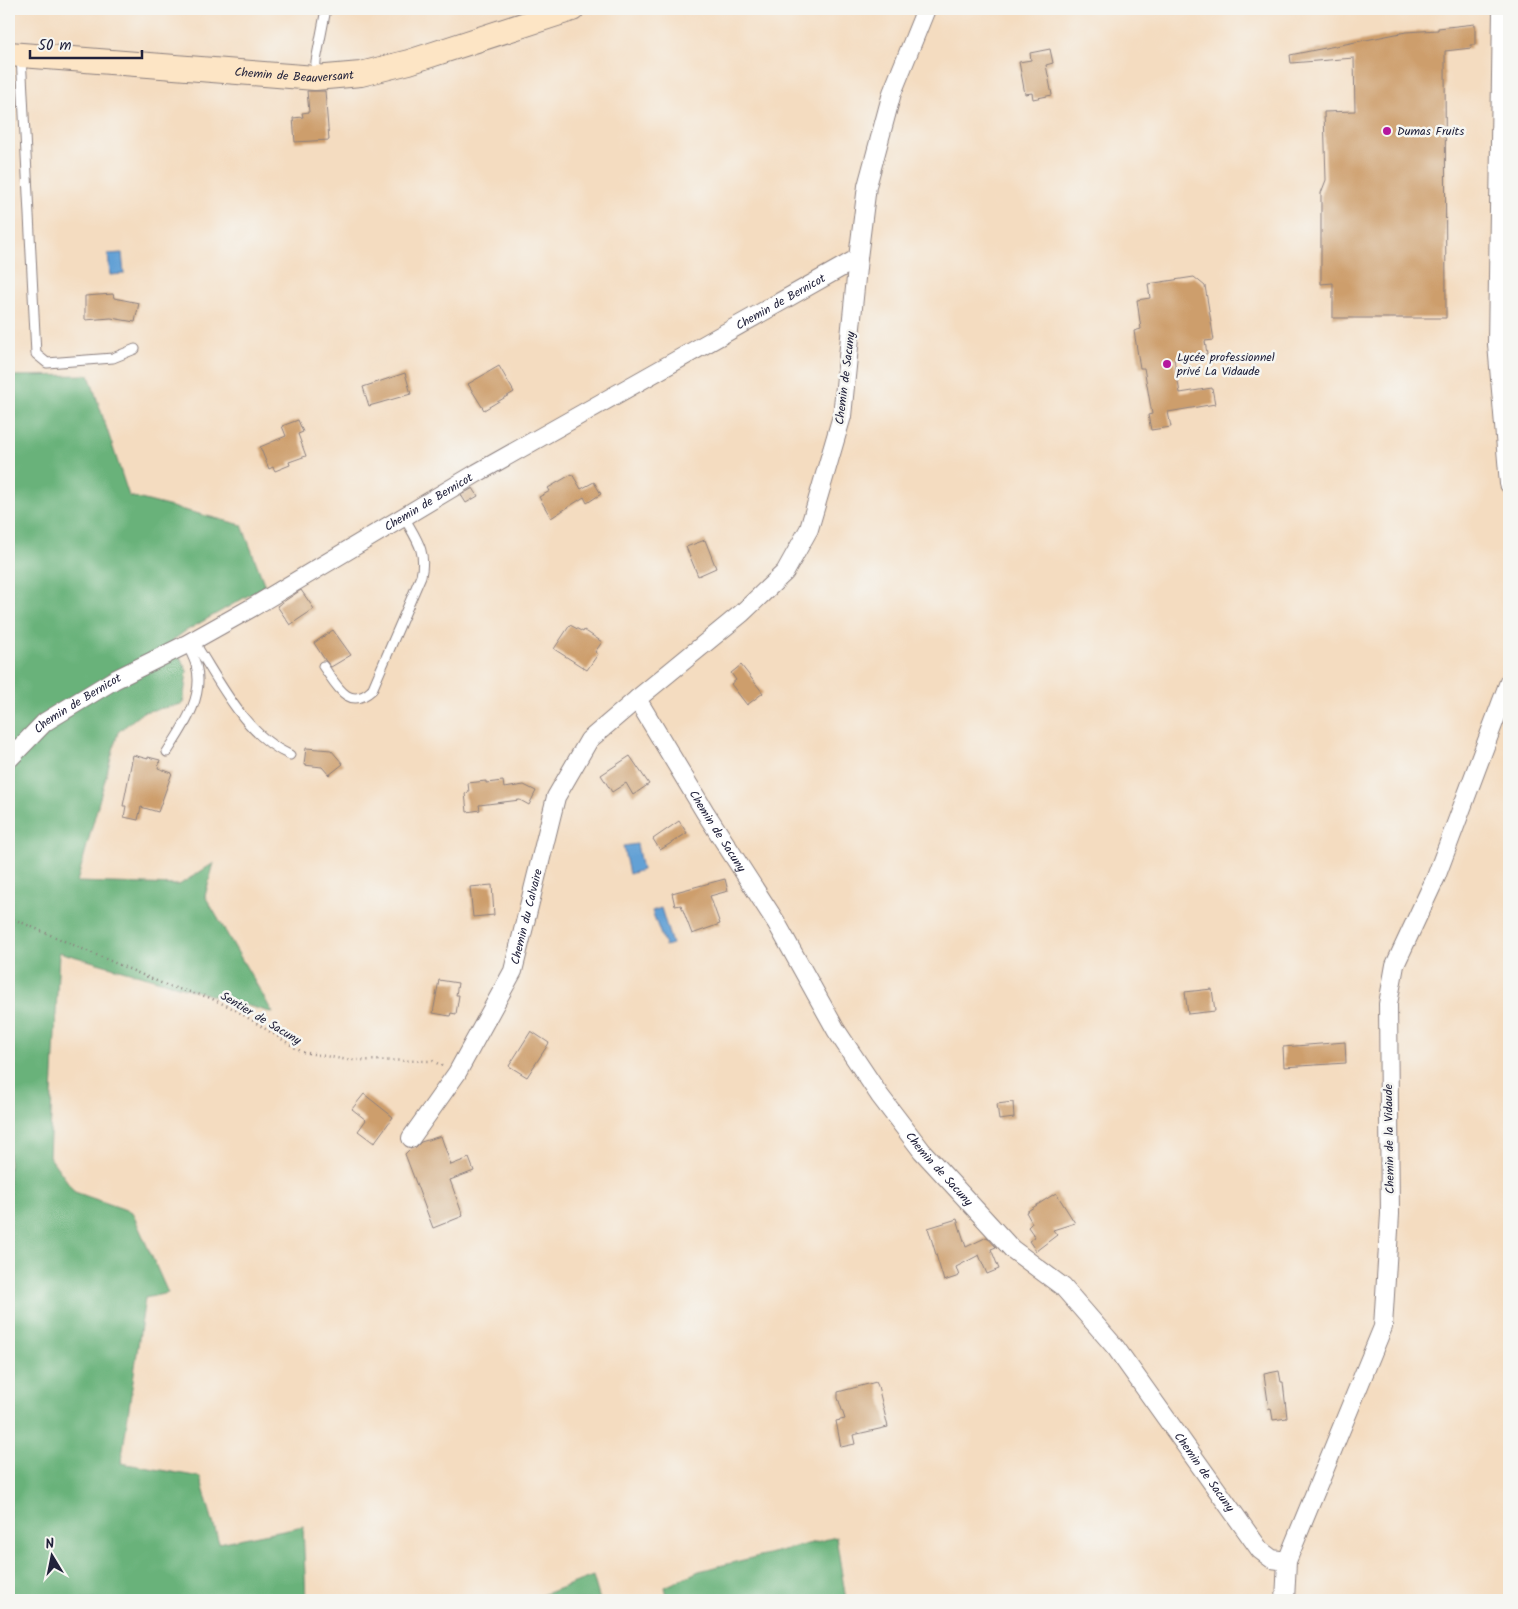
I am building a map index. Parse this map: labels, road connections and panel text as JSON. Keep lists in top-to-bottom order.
{
  "streets": {
    "street": [
      "Chemin de Beauversant",
      "Chemin de Bernicot",
      "Chemin de Sacuny",
      "Chemin du Calvaire",
      "Chemin de la Vidaude"
    ],
    "path": ["Sentier de Sacuny"]
  },
  "crossings": [
    ["Chemin de Bernicot", "Chemin de Sacuny"],
    ["Chemin de Sacuny", "Chemin du Calvaire"],
    ["Chemin de Sacuny", "Chemin de la Vidaude"],
    ["Chemin du Calvaire", "Sentier de Sacuny"]
  ],
  "places": ["Dumas Fruits", "Lycée professionnel privé La Vidaude"],
  "scale_bar": "50 m",
  "north": "top"
}
